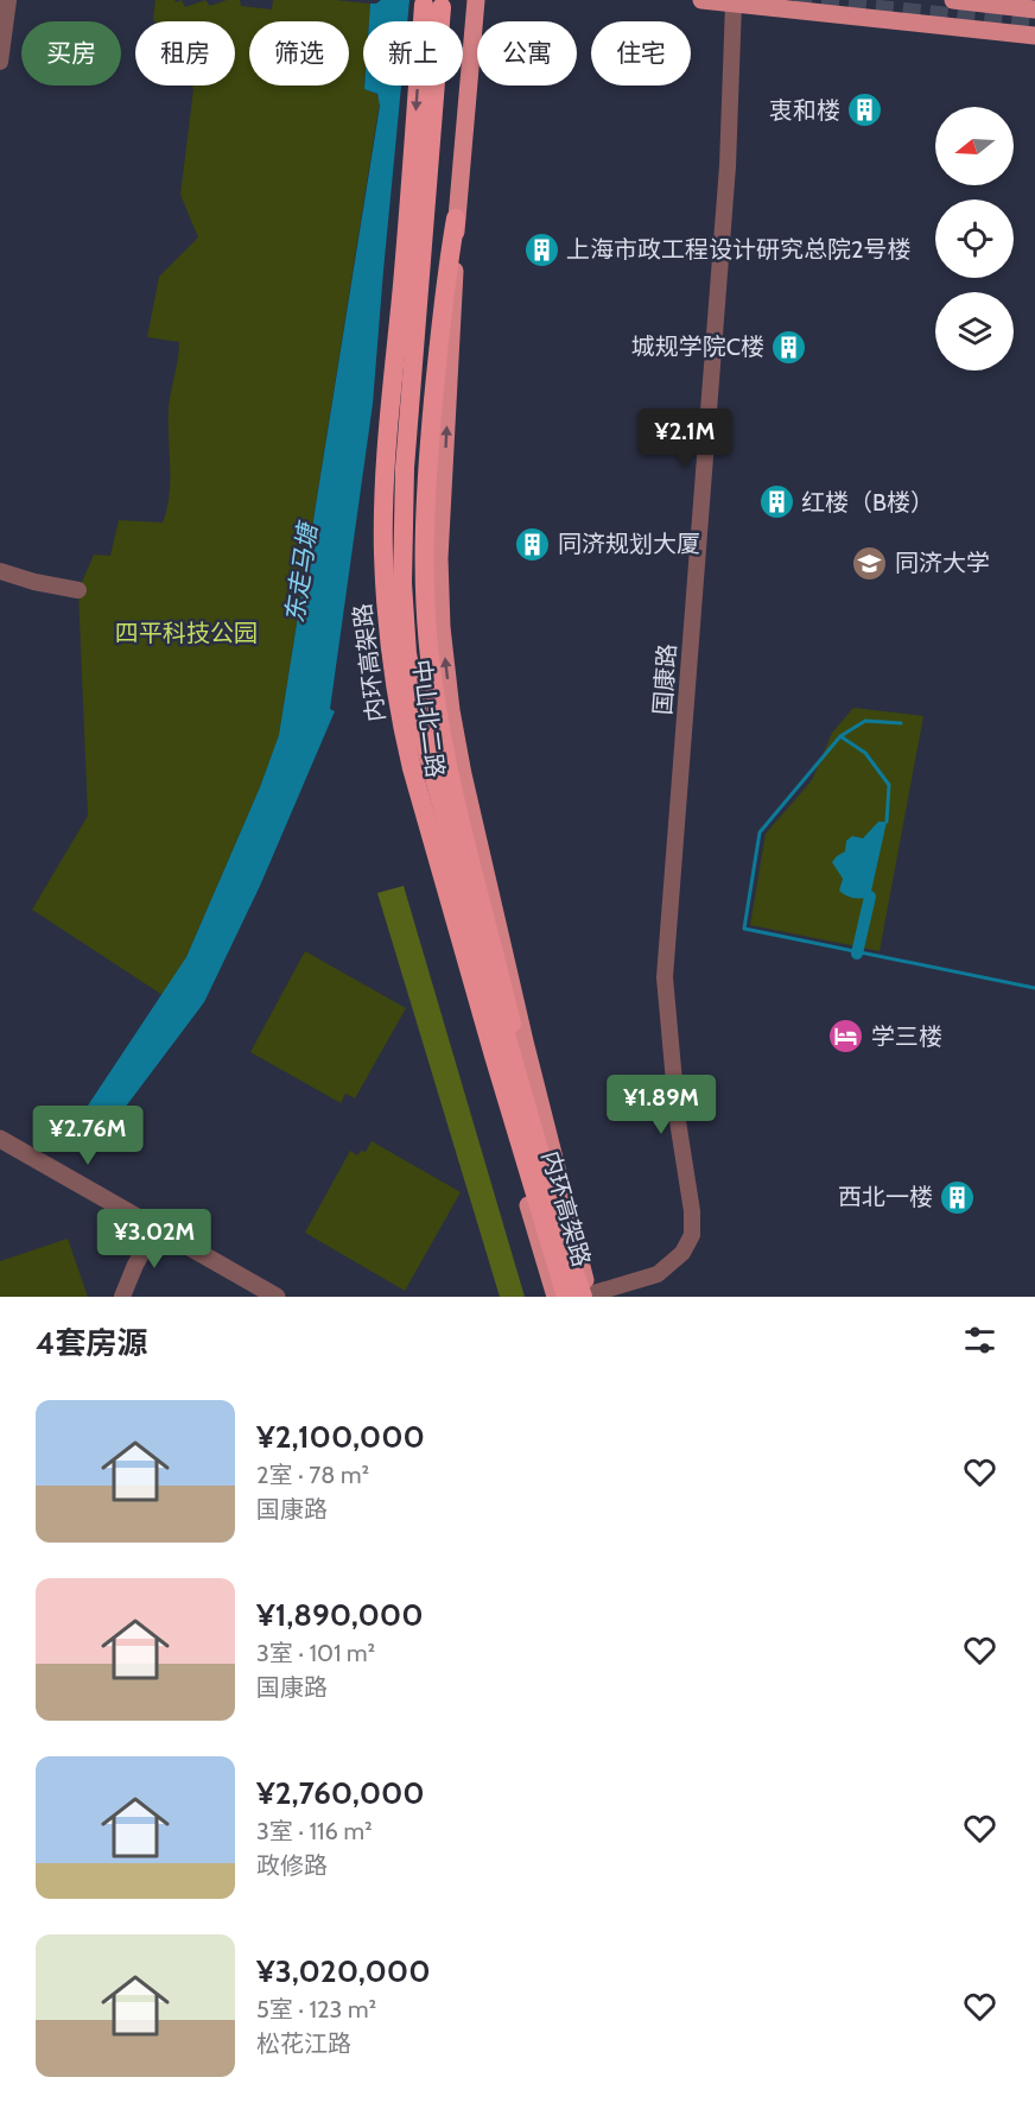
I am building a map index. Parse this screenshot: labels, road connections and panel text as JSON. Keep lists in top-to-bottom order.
{
  "streets": {
    "highway": ["内环高架路"],
    "main road": ["中山北二路"],
    "street": ["国康路"]
  },
  "crossings": [
    ["内环高架路", "国康路"],
    ["内环高架路", "中山北二路"],
    ["国康路", "中山北二路"]
  ],
  "water": ["东走马塘"],
  "parks": ["四平科技公园"],
  "places": {
    "building": [
      "衷和楼",
      "上海市政工程设计研究总院2号楼",
      "城规学院C楼",
      "红楼（B楼）",
      "同济规划大厦",
      "西北一楼"
    ],
    "school or university": ["同济大学"],
    "hotel": ["学三楼"]
  },
  "north": "left",
  "page": {
    "chip": [
      "买房",
      "租房",
      "筛选",
      "新上",
      "公寓",
      "住宅"
    ],
    "price": [
      "¥2.1M",
      "¥1.89M",
      "¥2.76M",
      "¥3.02M"
    ],
    "heading": "4套房源",
    "list": [
      {
        "name": "¥2,100,000",
        "note": "2室 · 78 m² · 国康路"
      },
      {
        "name": "¥1,890,000",
        "note": "3室 · 101 m² · 国康路"
      },
      {
        "name": "¥2,760,000",
        "note": "3室 · 116 m² · 政修路"
      },
      {
        "name": "¥3,020,000",
        "note": "5室 · 123 m² · 松花江路"
      }
    ]
  }
}
